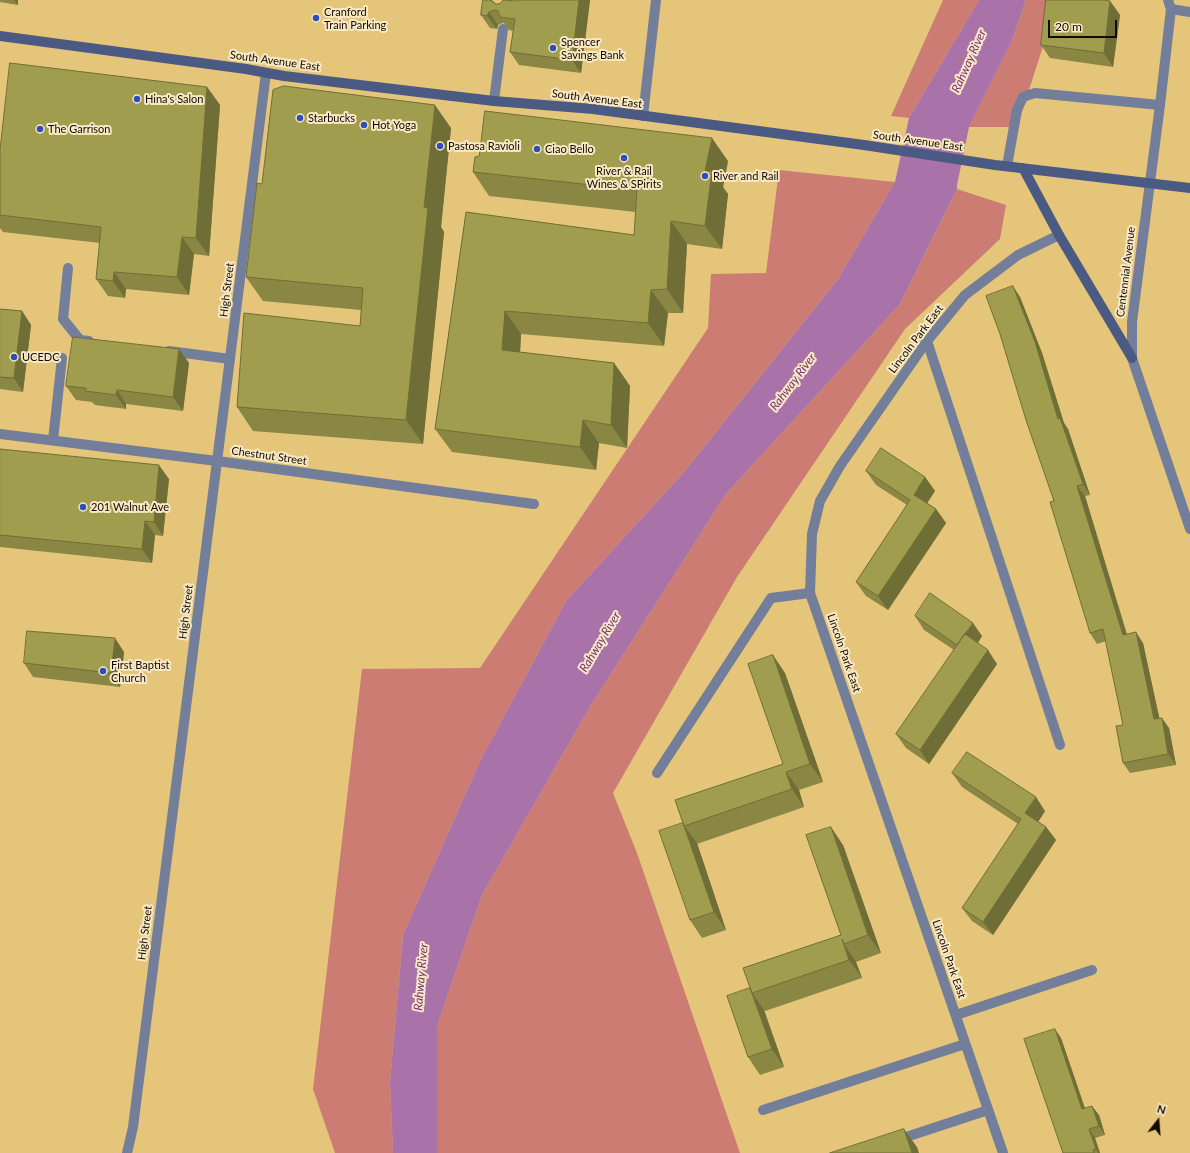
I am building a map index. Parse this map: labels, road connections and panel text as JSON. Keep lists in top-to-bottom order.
{
  "streets": {
    "main road": ["South Avenue East"],
    "street": [
      "Centennial Avenue",
      "High Street",
      "Lincoln Park East",
      "Chestnut Street"
    ]
  },
  "crossings": [
    ["South Avenue East", "Centennial Avenue"],
    ["South Avenue East", "High Street"],
    ["High Street", "Chestnut Street"]
  ],
  "water": ["Rahway River"],
  "places": [
    "Cranford Train Parking",
    "Spencer Savings Bank",
    "Hina's Salon",
    "Starbucks",
    "Hot Yoga",
    "The Garrison",
    "Pastosa Ravioli",
    "Ciao Bello",
    "River & Rail Wines & SPirits",
    "River and Rail",
    "UCEDC",
    "201 Walnut Ave",
    "First Baptist Church"
  ],
  "scale_bar": "20 m",
  "north": "top"
}
